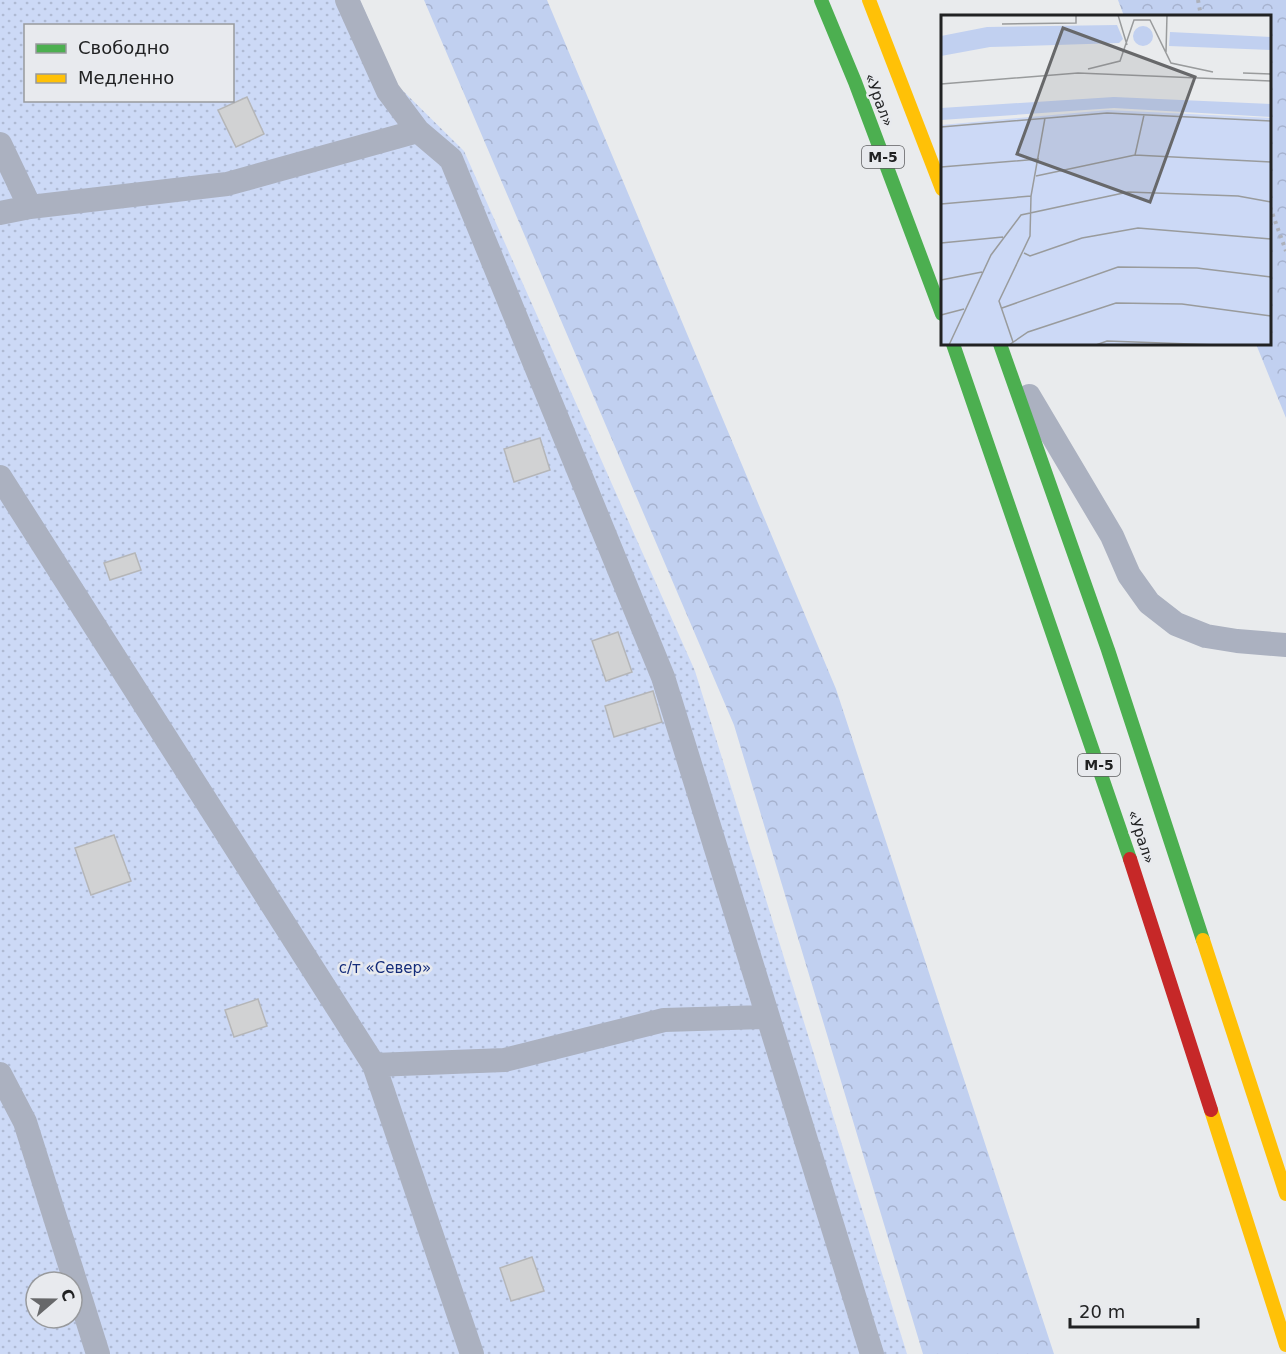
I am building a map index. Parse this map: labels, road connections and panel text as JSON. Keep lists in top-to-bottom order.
{
  "streets": {
    "highway": ["«Урал»", "М-5"]
  },
  "parks": ["с/т «Север»"],
  "legend": ["Свободно", "Медленно"],
  "scale_bar": "20 m",
  "north": "right"
}
